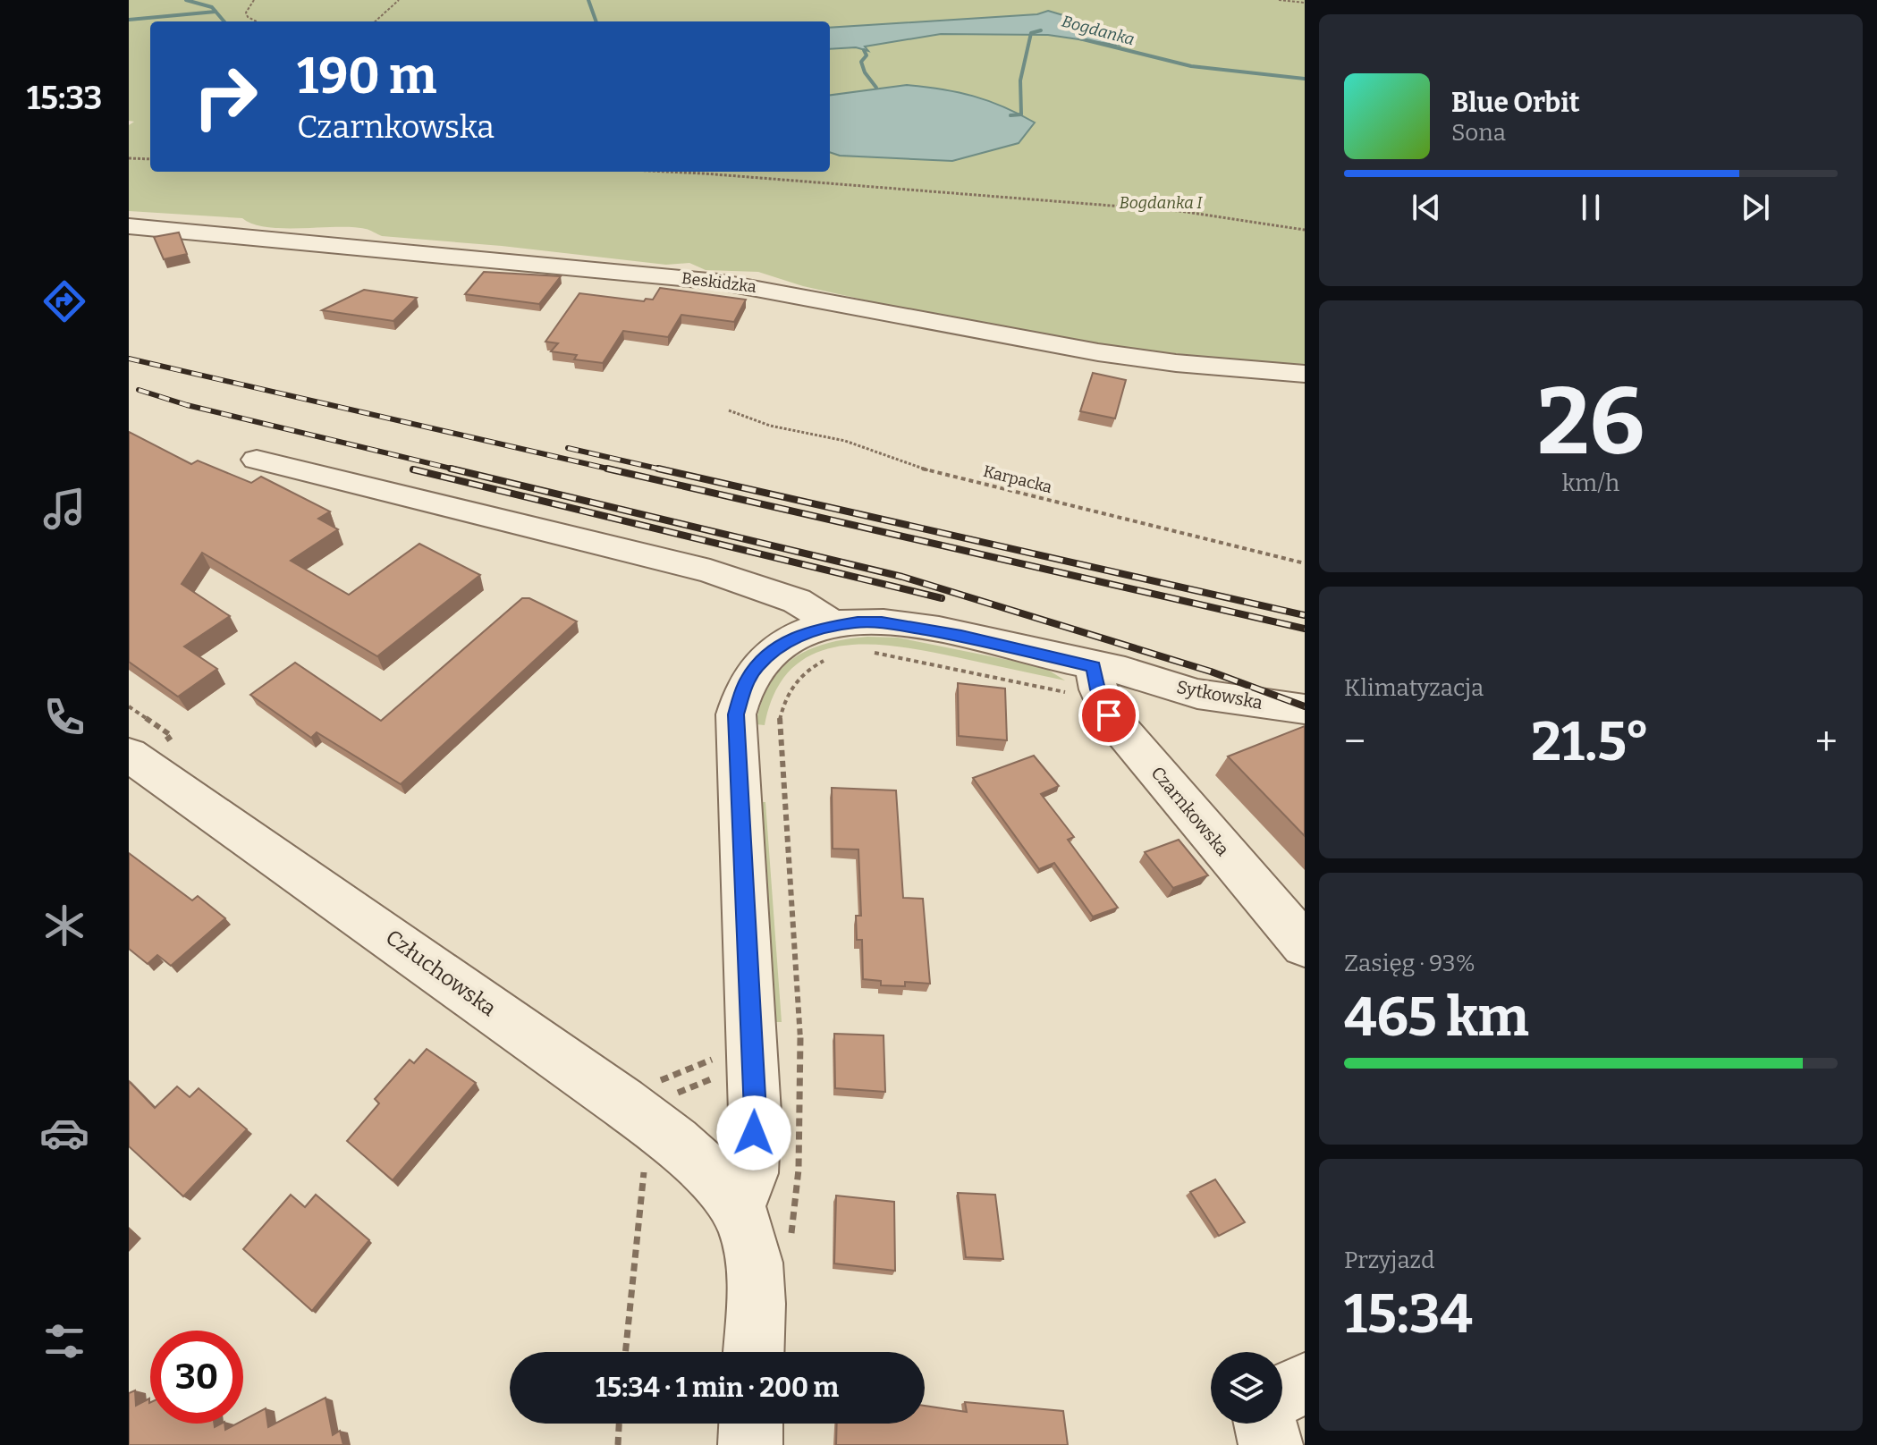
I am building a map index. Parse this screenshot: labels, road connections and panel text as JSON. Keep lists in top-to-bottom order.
{
  "streets": {
    "street": [
      "Beskidzka",
      "Sytkowska",
      "Czarnkowska",
      "Człuchowska"
    ],
    "path": ["Karpacka"]
  },
  "crossings": [
    ["Sytkowska", "Czarnkowska"],
    ["Sytkowska", "Człuchowska"]
  ],
  "water": ["Bogdanka"],
  "parks": ["Bogdanka I"],
  "page": {
    "tabs": "15:33",
    "turn": ["190 m", "Czarnkowska"],
    "song": ["Blue Orbit", "Sona"],
    "tile": [
      ["26", "km/h"],
      "Klimatyzacja",
      ["Zasięg · 93%", "465 km"],
      ["Przyjazd", "15:34"]
    ],
    "heat": ["−", "21.5°", "+"],
    "limit": "30",
    "trip": "15:34 · 1 min · 200 m"
  }
}
